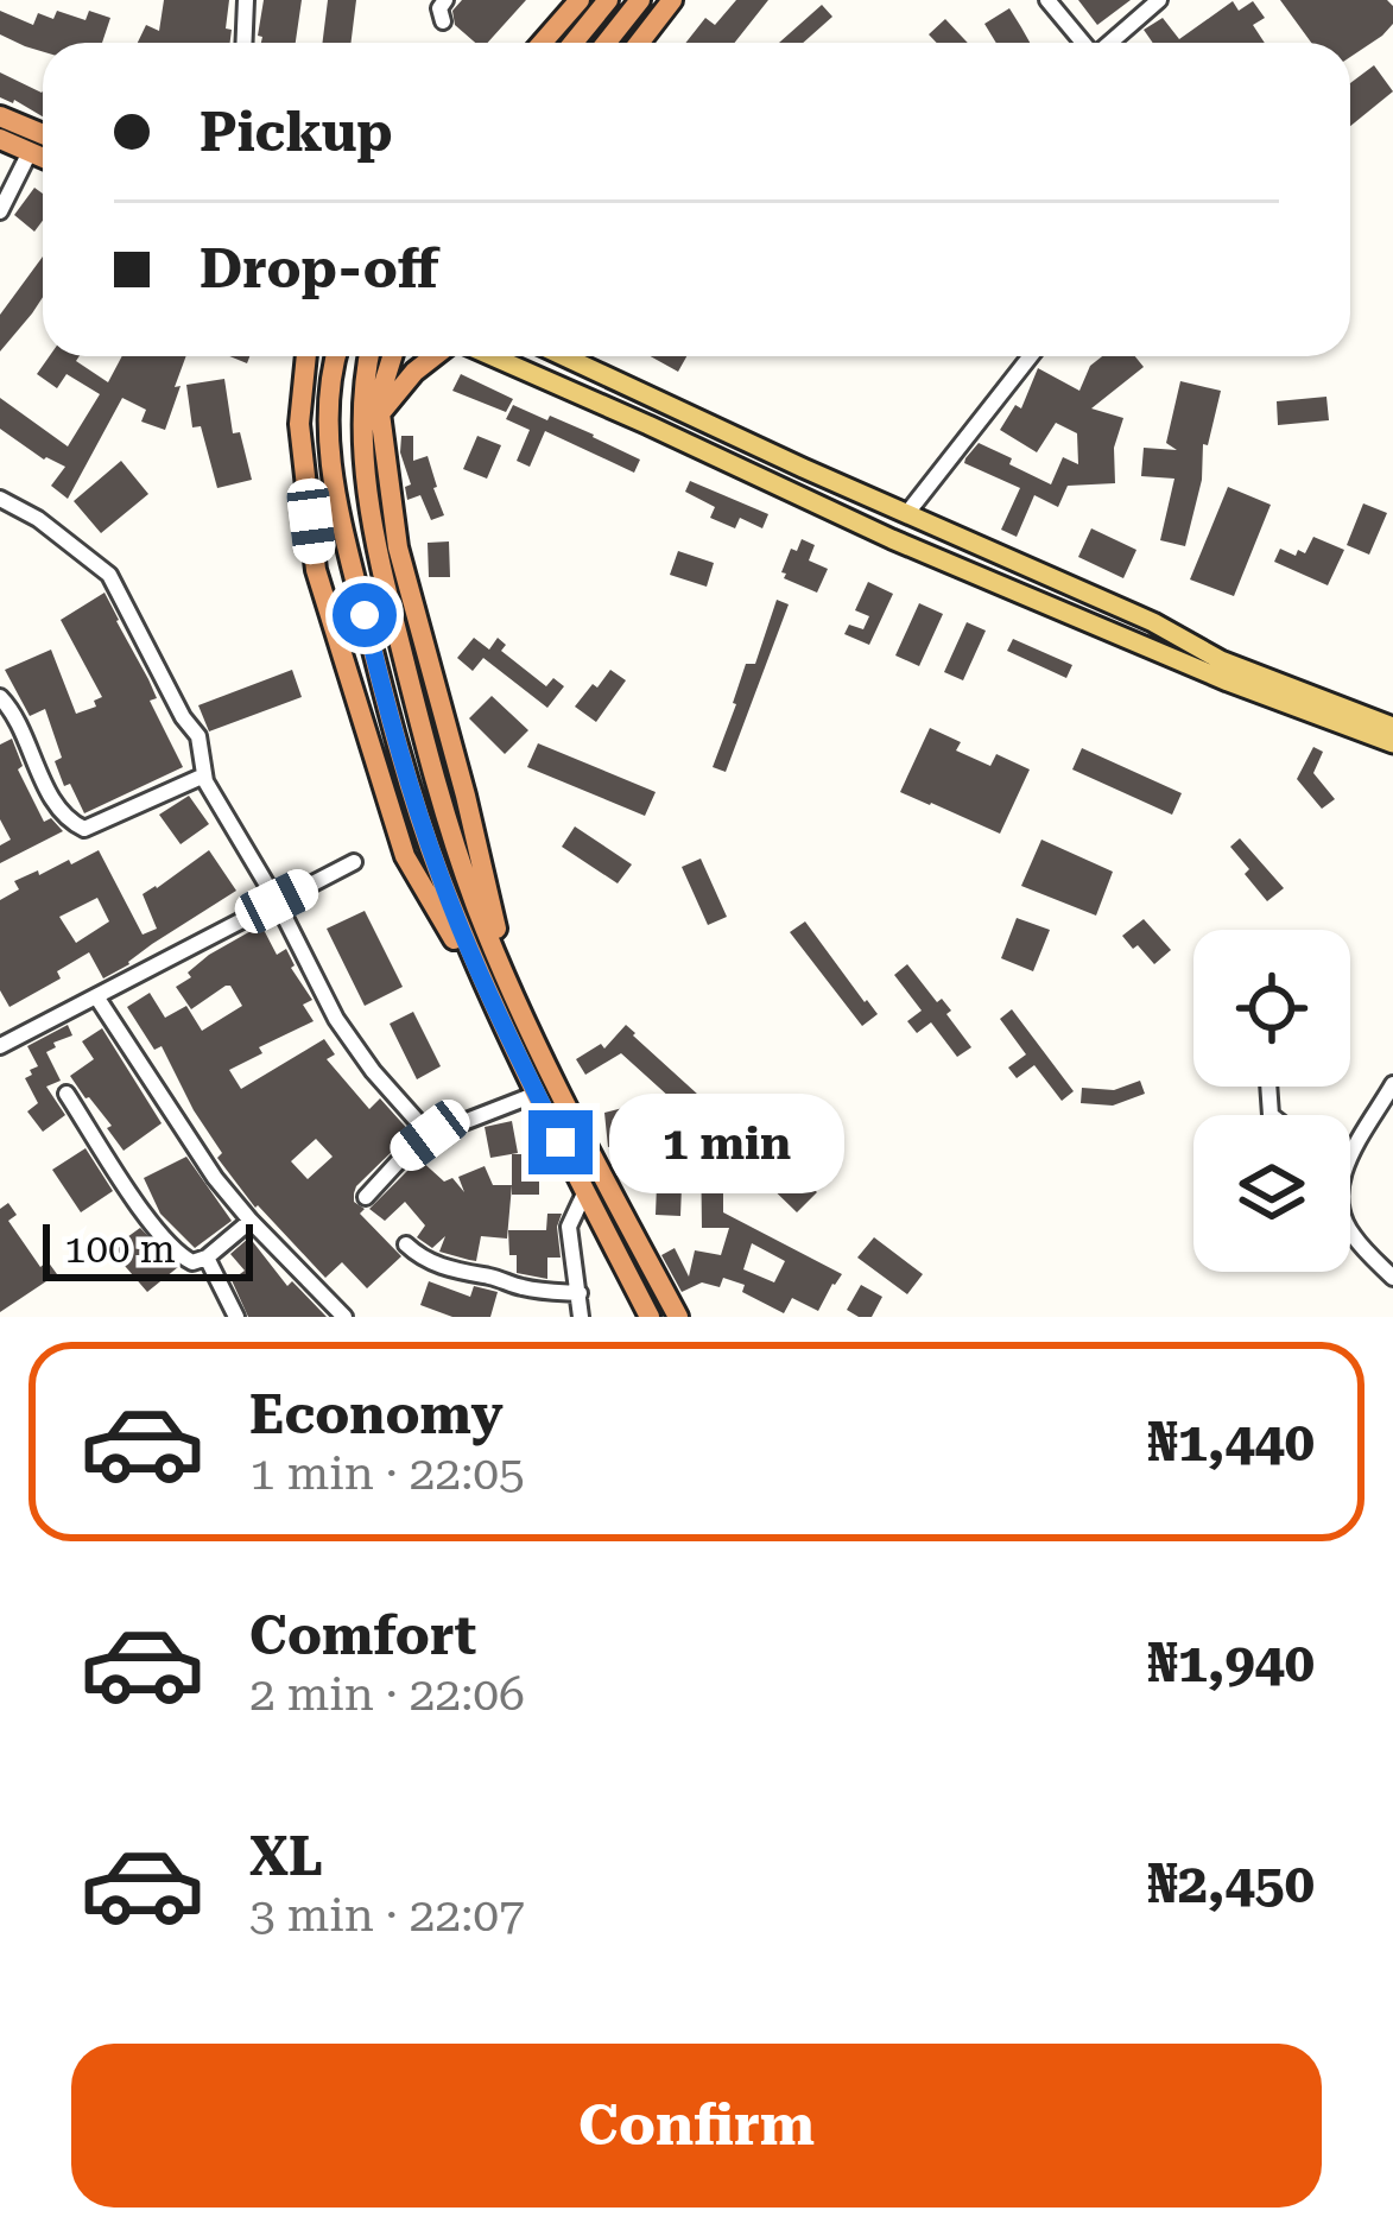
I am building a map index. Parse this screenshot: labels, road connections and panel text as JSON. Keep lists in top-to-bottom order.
{
  "scale_bar": "100 m",
  "page": {
    "banner": ["Pickup", "Drop-off"],
    "bubble": "1 min",
    "scale": "100 m",
    "list": [
      {
        "name": "Economy",
        "note": "1 min · 22:05",
        "value": "₦1,440"
      },
      {
        "name": "Comfort",
        "note": "2 min · 22:06",
        "value": "₦1,940"
      },
      {
        "name": "XL",
        "note": "3 min · 22:07",
        "value": "₦2,450"
      }
    ],
    "buttons": "Confirm"
  }
}
